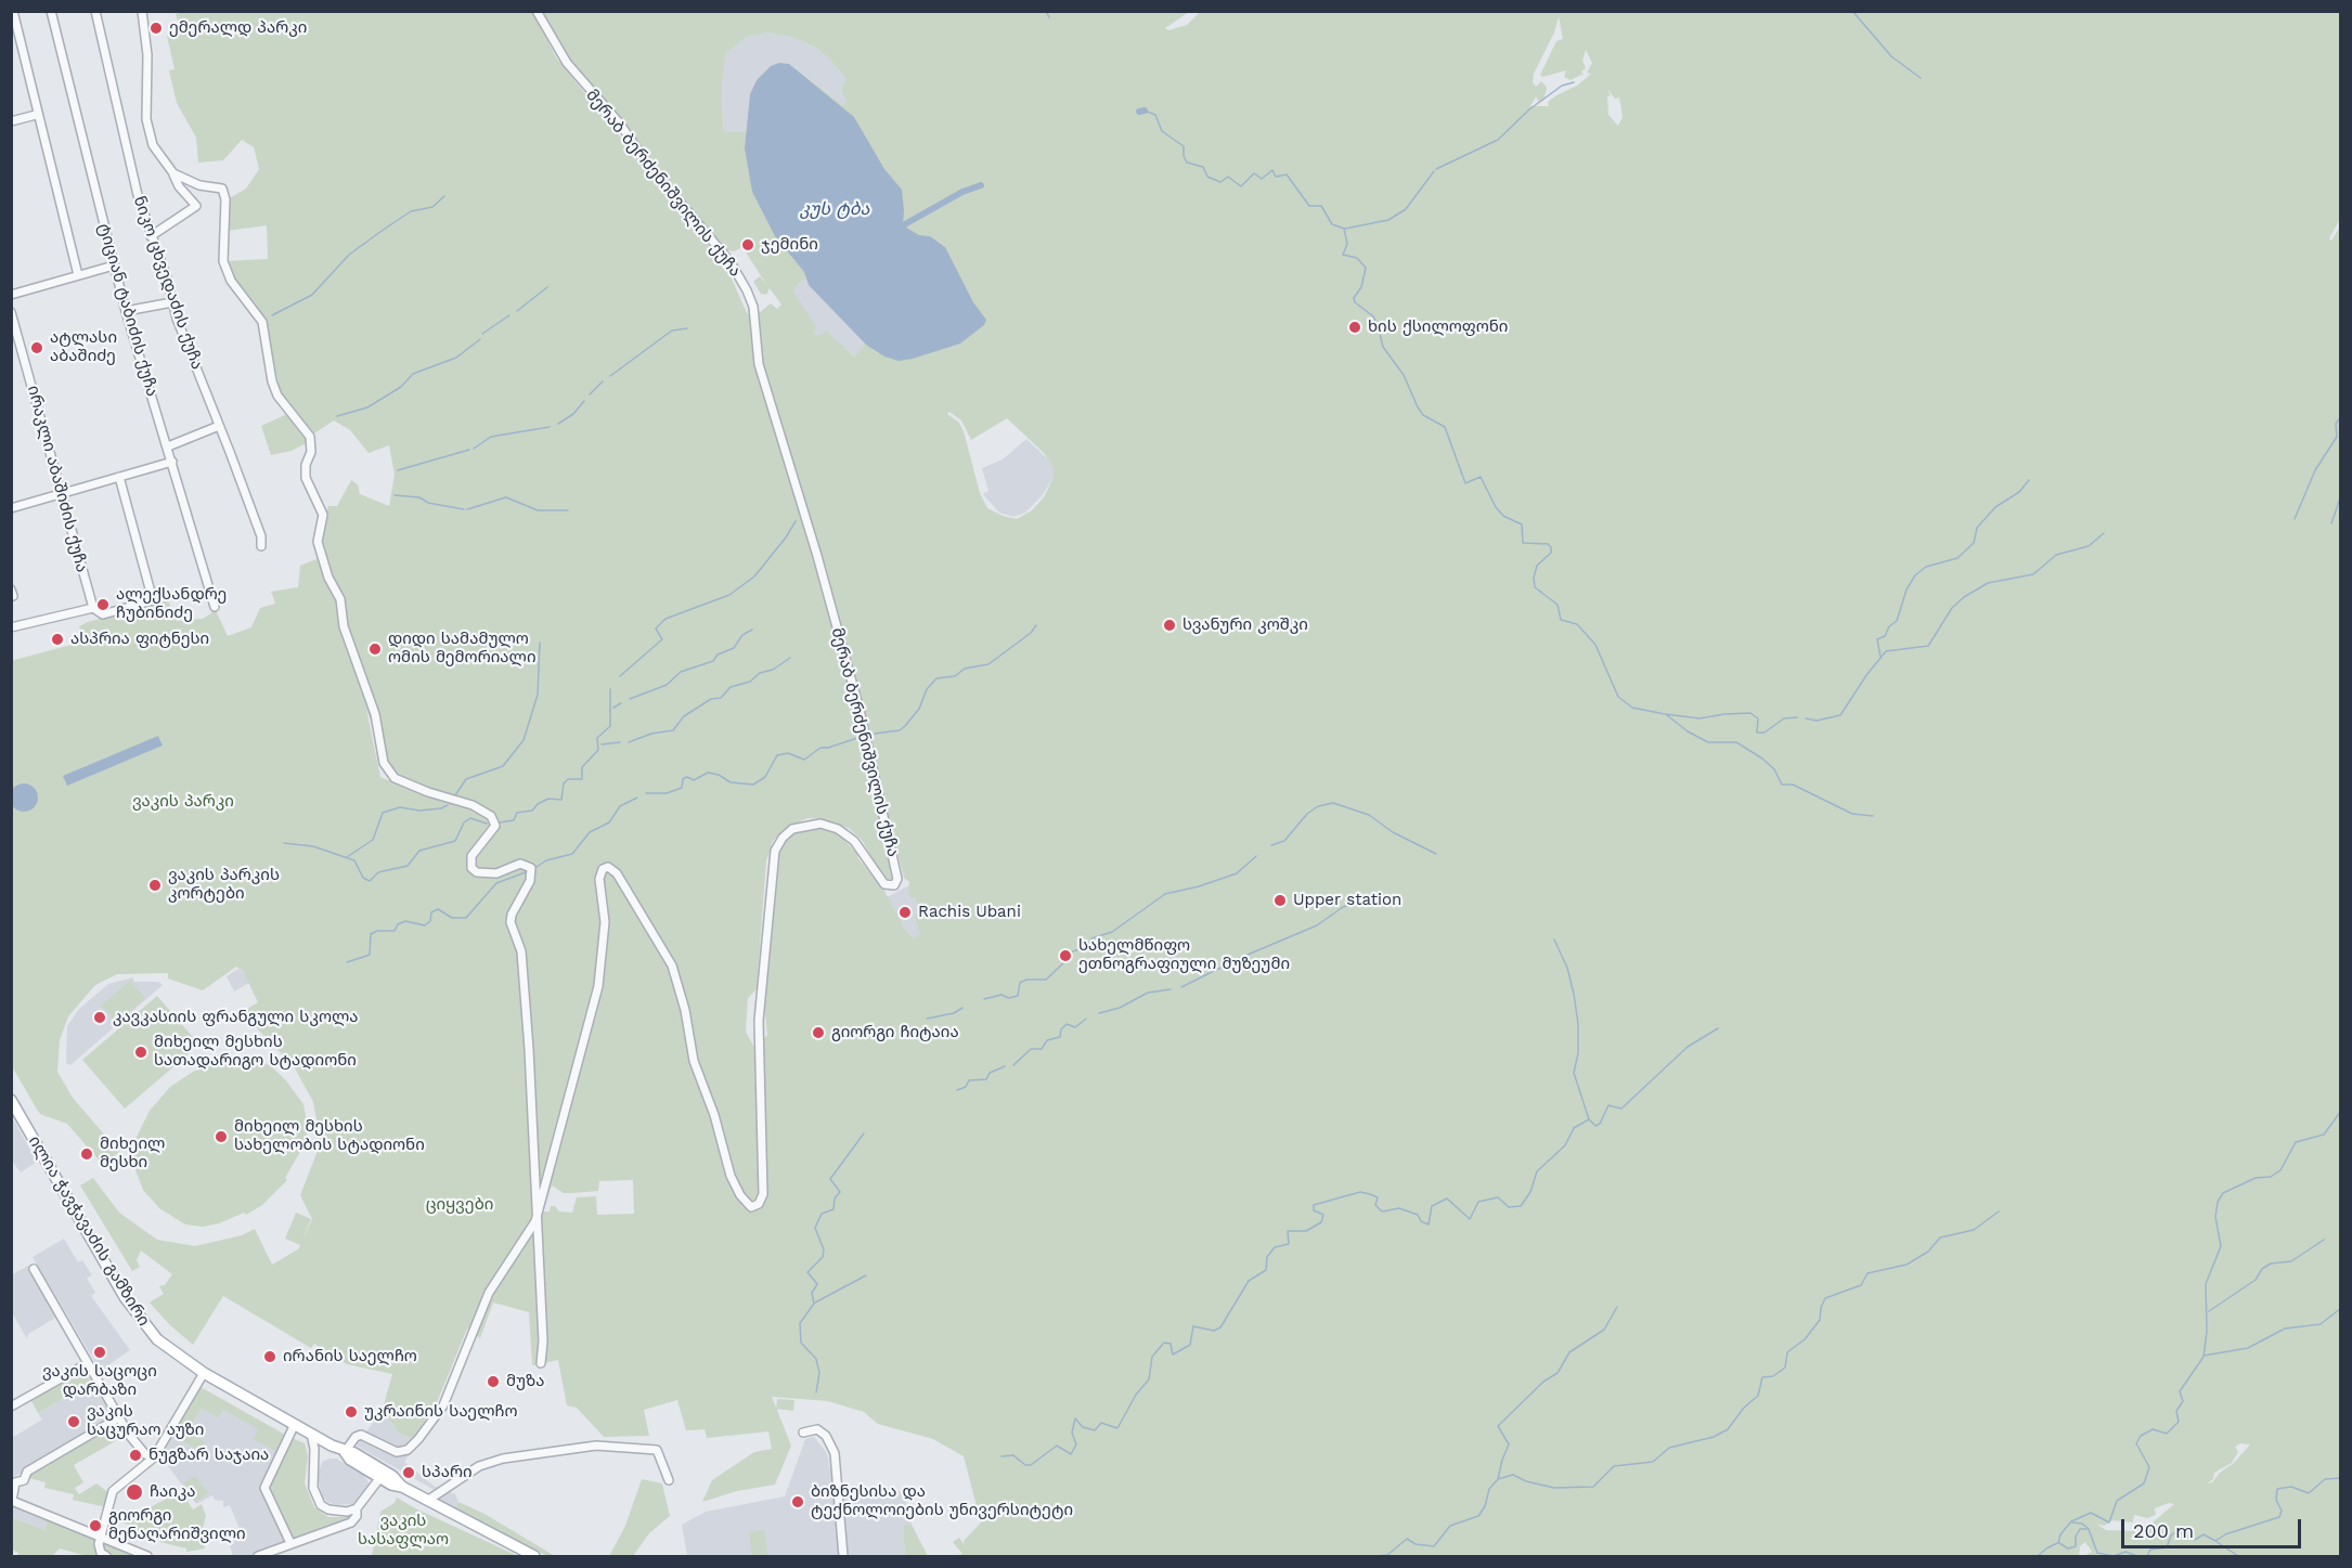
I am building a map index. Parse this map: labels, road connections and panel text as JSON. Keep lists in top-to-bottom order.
{
  "streets": {
    "main road": ["ილია ჭავჭავაძის გამზირი"],
    "street": [
      "მერაბ ბერძენიშვილის ქუჩა",
      "ნიკო ცხვედაძის ქუჩა",
      "ტიციან ტაბიძის ქუჩა",
      "ირაკლი აბაშიძის ქუჩა"
    ]
  },
  "crossings": [
    ["მერაბ ბერძენიშვილის ქუჩა", "ილია ჭავჭავაძის გამზირი"]
  ],
  "water": ["კუს ტბა"],
  "parks": ["ვაკის პარკი", "ციყვები", "ვაკის სასაფლაო"],
  "places": [
    "ემერალდ პარკი",
    "ჯემინი",
    "ხის ქსილოფონი",
    "ატლასი აბაშიძე",
    "ალექსანდრე ჩუბინიძე",
    "სვანური კოშკი",
    "ასპრია ფიტნესი",
    "დიდი სამამულო ომის მემორიალი",
    "ვაკის პარკის კორტები",
    "Upper station",
    "Rachis Ubani",
    "სახელმწიფო ეთნოგრაფიული მუზეუმი",
    "კავკასიის ფრანგული სკოლა",
    "გიორგი ჩიტაია",
    "მიხეილ მესხის სათადარიგო სტადიონი",
    "მიხეილ მესხის სახელობის სტადიონი",
    "მიხეილ მესხი",
    "ვაკის საცოცი დარბაზი",
    "ირანის საელჩო",
    "მუზა",
    "უკრაინის საელჩო",
    "ვაკის საცურაო აუზი",
    "ნუგზარ საჯაია",
    "სპარი",
    "ჩაიკა",
    "ბიზნესისა და ტექნოლოიების უნივერსიტეტი",
    "გიორგი მენაღარიშვილი"
  ],
  "scale_bar": "200 m"
}
